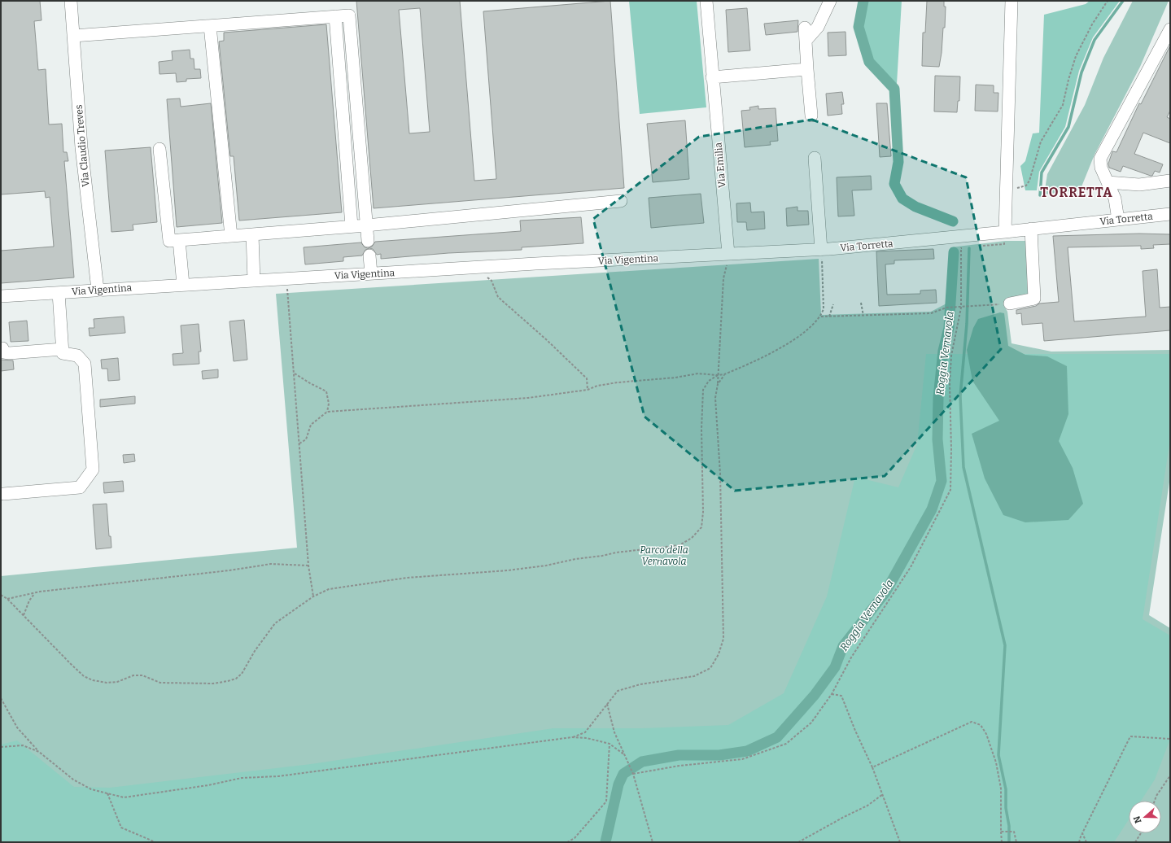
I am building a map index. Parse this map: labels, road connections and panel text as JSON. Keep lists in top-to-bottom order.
{
  "streets": {
    "street": [
      "Via Claudio Treves",
      "Via Emilia",
      "Via Torretta",
      "Via Vigentina"
    ]
  },
  "crossings": [
    ["Via Claudio Treves", "Via Vigentina"],
    ["Via Emilia", "Via Torretta"],
    ["Via Emilia", "Via Vigentina"],
    ["Via Torretta", "Via Vigentina"]
  ],
  "districts": ["TORRETTA"],
  "water": ["Roggia Vernavola"],
  "parks": ["Parco della Vernavola"],
  "north": "left"
}
